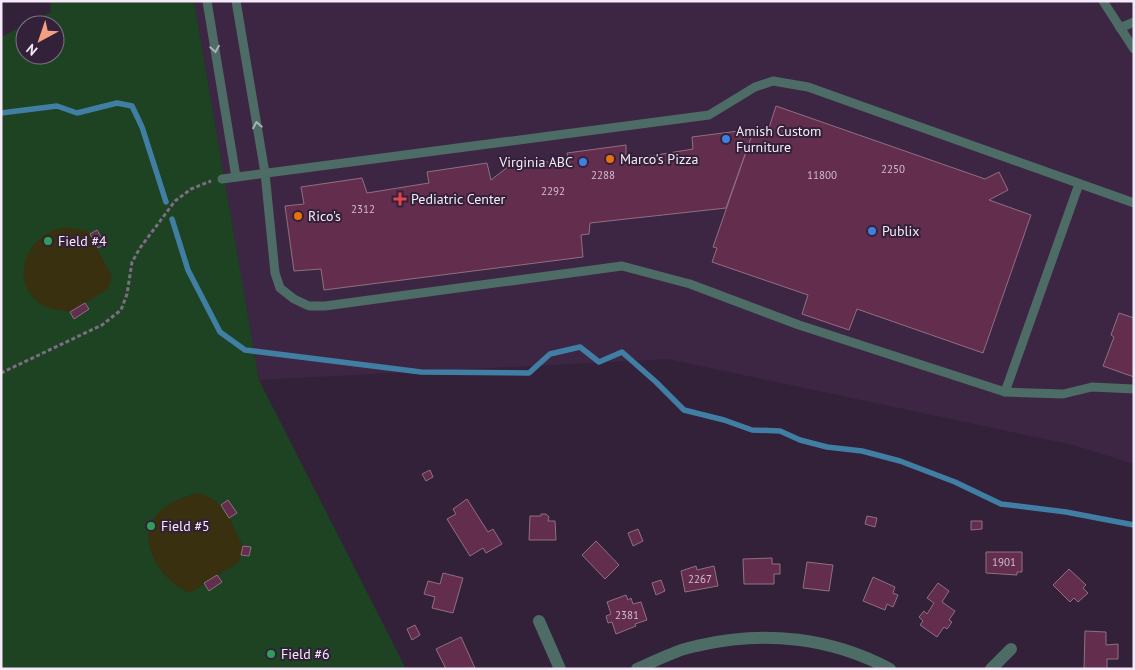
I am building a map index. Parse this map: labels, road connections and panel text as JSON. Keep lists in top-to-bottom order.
{
  "places": {
    "other": [
      "Amish Custom Furniture",
      "Marco's Pizza",
      "Virginia ABC",
      "Rico's",
      "Publix",
      "Field #4",
      "Field #5",
      "Field #6"
    ],
    "health": ["Pediatric Center"]
  },
  "house_numbers": [
    "2250",
    "2288",
    "11800",
    "2292",
    "2312",
    "1901",
    "2267",
    "2381"
  ],
  "north": "bottom left"
}
